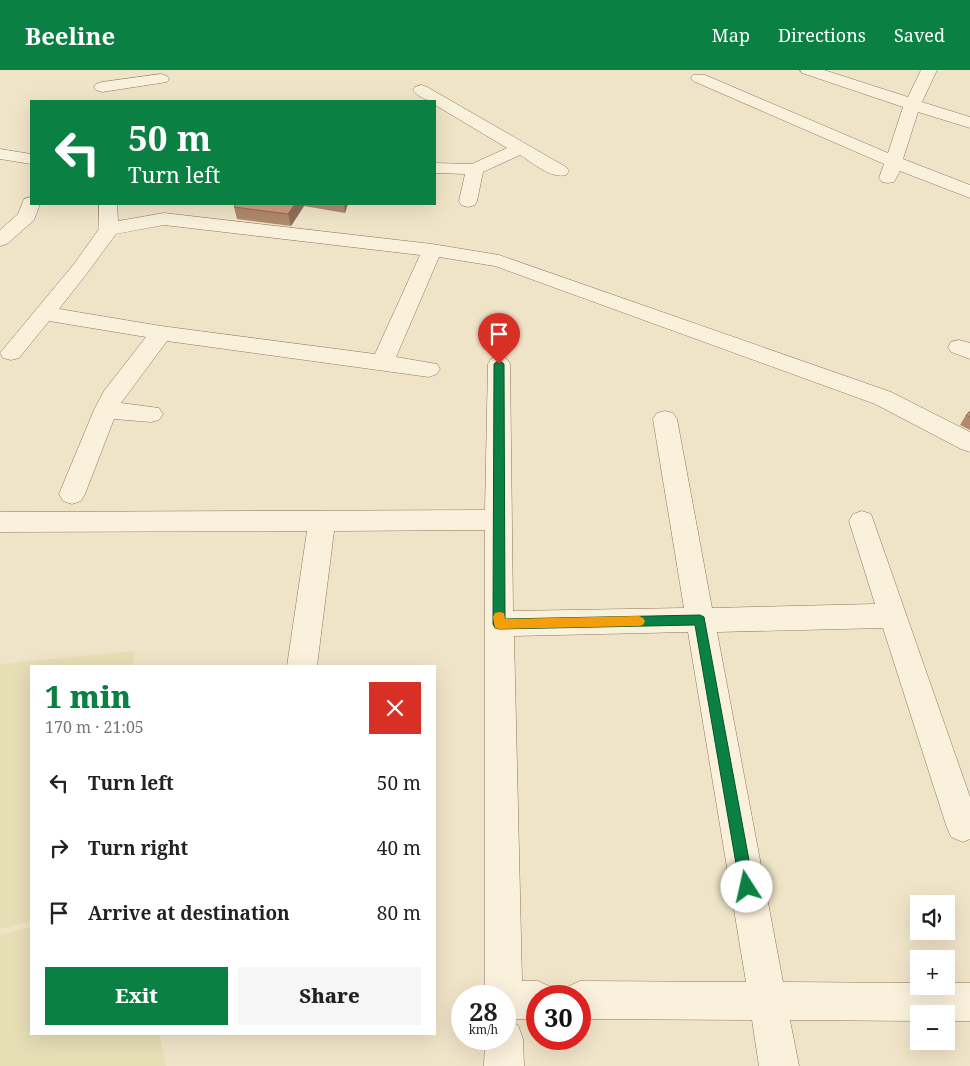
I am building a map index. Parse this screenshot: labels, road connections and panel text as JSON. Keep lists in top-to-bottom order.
{
  "page": {
    "header": "Beeline",
    "nav": ["Map", "Directions", "Saved"],
    "turn": ["50 m", "Turn left"],
    "heading": ["1 min", "170 m · 21:05"],
    "list": [
      {
        "name": "Turn left",
        "value": "50 m"
      },
      {
        "name": "Turn right",
        "value": "40 m"
      },
      {
        "name": "Arrive at destination",
        "value": "80 m"
      }
    ],
    "map_buttons": ["+", "−"],
    "buttons": ["Exit", "Share"],
    "speed": "28 km/h",
    "limit": "30"
  }
}
